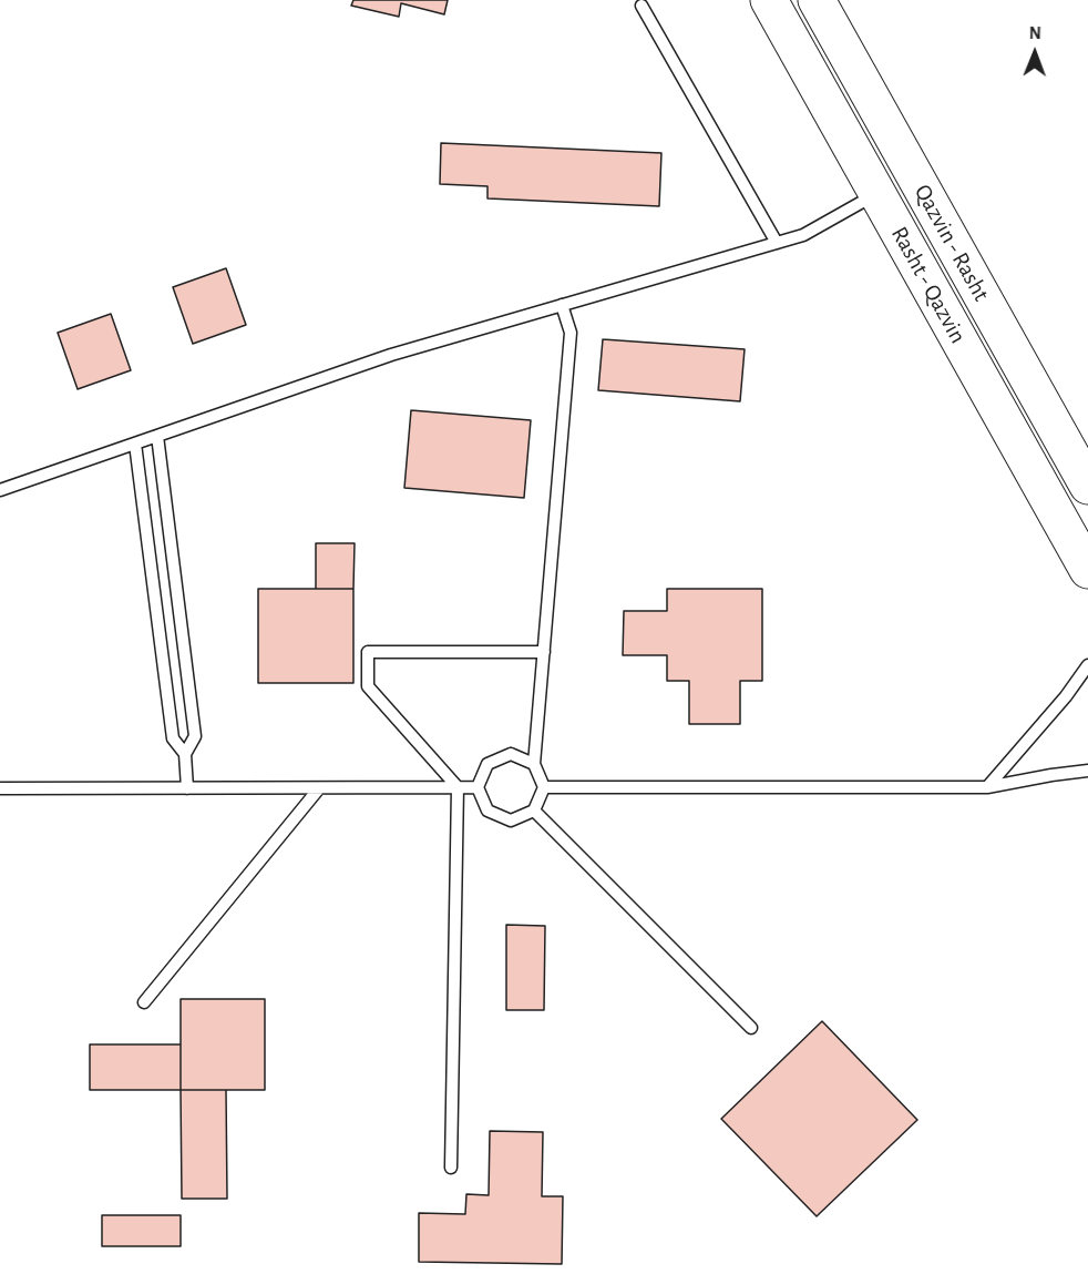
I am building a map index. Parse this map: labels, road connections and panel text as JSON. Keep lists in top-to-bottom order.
{
  "streets": {
    "highway": ["Qazvin - Rasht", "Rasht - Qazvin"]
  },
  "north": "top"
}
